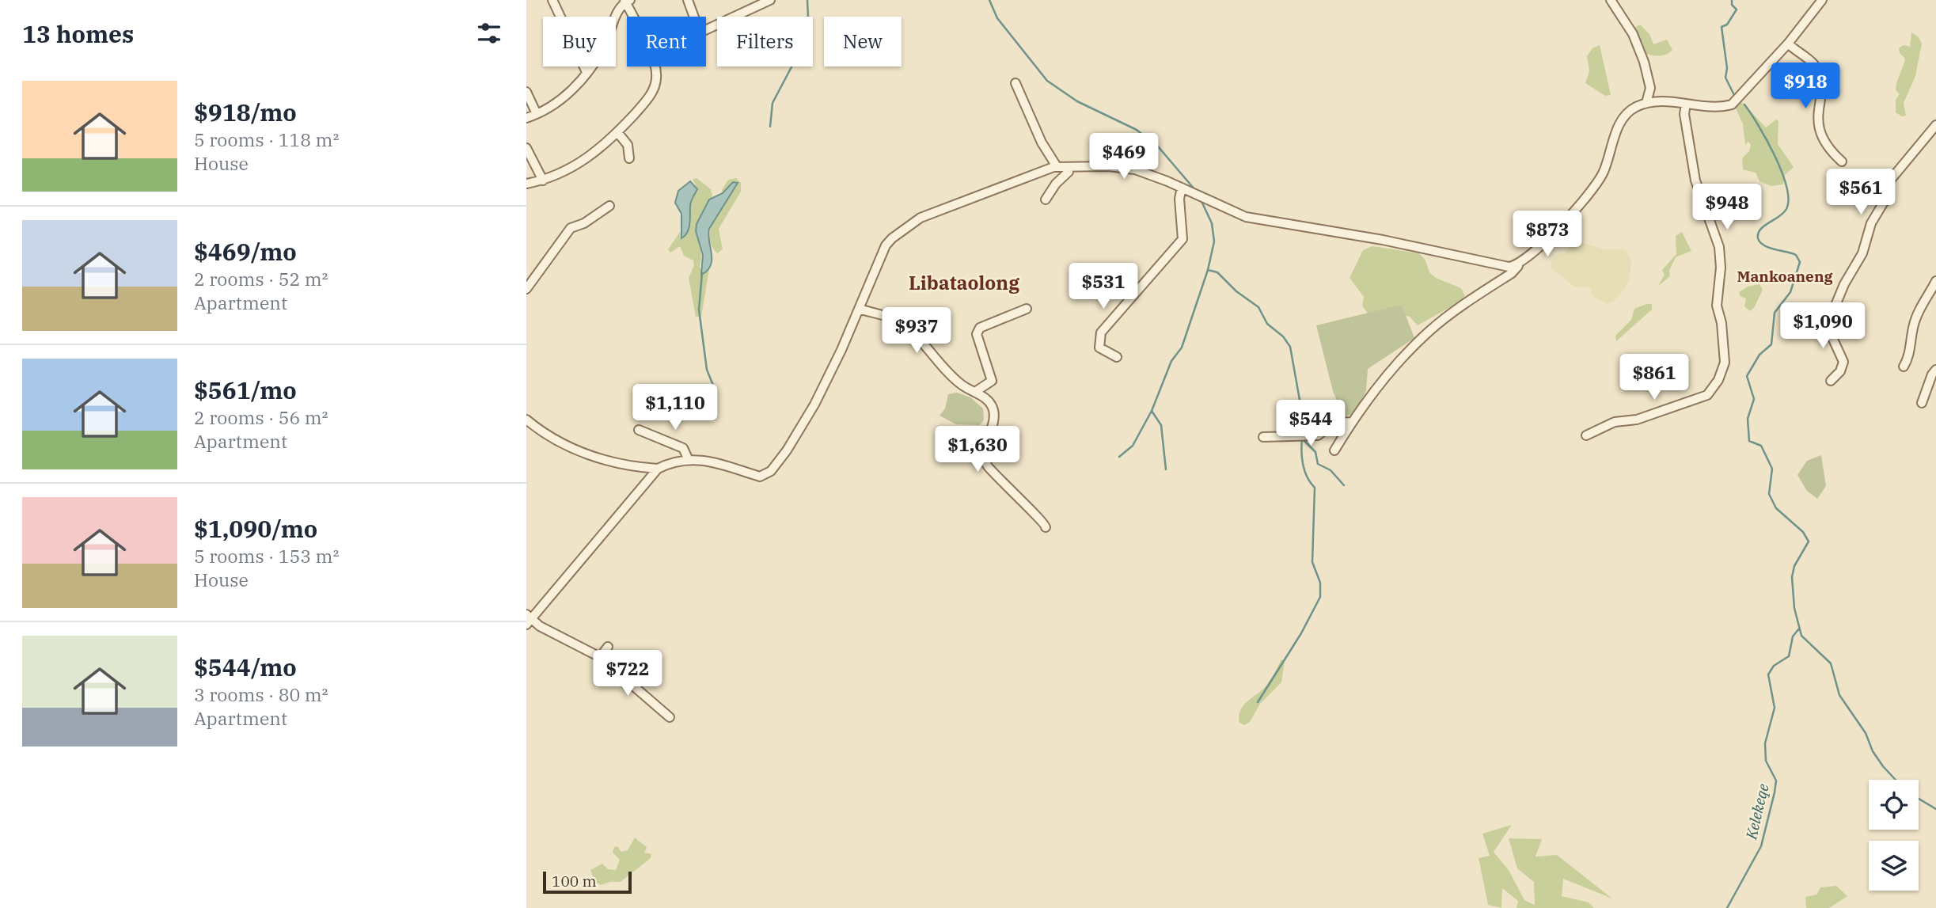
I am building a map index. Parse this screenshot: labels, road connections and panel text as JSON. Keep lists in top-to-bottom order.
{
  "districts": ["Mankoaneng", "Libataolong"],
  "water": ["Kelekeqe"],
  "scale_bar": "100 m",
  "page": {
    "heading": "13 homes",
    "chip": [
      "Buy",
      "Rent",
      "Filters",
      "New"
    ],
    "price": [
      "$918",
      "$469",
      "$561",
      "$948",
      "$873",
      "$531",
      "$1,090",
      "$937",
      "$861",
      "$1,110",
      "$544",
      "$1,630",
      "$722"
    ],
    "list": [
      {
        "name": "$918/mo",
        "note": "5 rooms · 118 m² · House"
      },
      {
        "name": "$469/mo",
        "note": "2 rooms · 52 m² · Apartment"
      },
      {
        "name": "$561/mo",
        "note": "2 rooms · 56 m² · Apartment"
      },
      {
        "name": "$1,090/mo",
        "note": "5 rooms · 153 m² · House"
      },
      {
        "name": "$544/mo",
        "note": "3 rooms · 80 m² · Apartment"
      }
    ],
    "scale": "100 m"
  }
}
